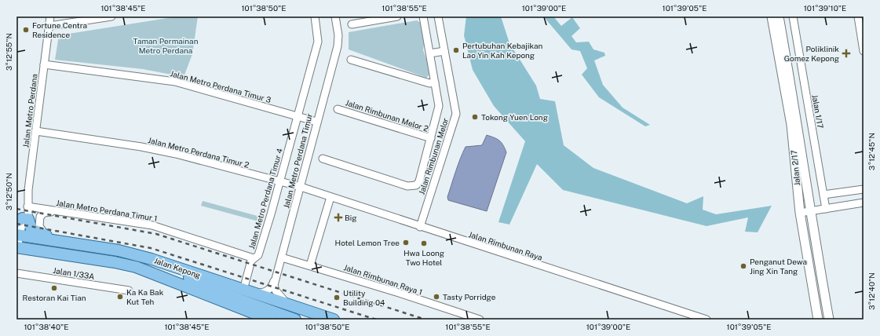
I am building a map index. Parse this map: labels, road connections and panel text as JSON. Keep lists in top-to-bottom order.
{
  "streets": {
    "main road": ["Jalan Kepong"],
    "street": [
      "Jalan Metro Perdana Timur 3",
      "Jalan Metro Perdana",
      "Jalan 1/17",
      "Jalan Rimbunan Melor 2",
      "Jalan Metro Perdana Timur 2",
      "Jalan Rimbunan Melor",
      "Jalan Metro Perdana Timur",
      "Jalan 2/17",
      "Jalan Metro Perdana Timur 4",
      "Jalan Metro Perdana Timur 1",
      "Jalan Rimbunan Raya",
      "Jalan 1/33A",
      "Jalan Rimbunan Raya 1"
    ]
  },
  "crossings": [
    ["Jalan Metro Perdana Timur 3", "Jalan Metro Perdana"],
    ["Jalan Metro Perdana Timur 3", "Jalan Metro Perdana Timur"],
    ["Jalan Metro Perdana Timur 3", "Jalan Metro Perdana Timur 4"],
    ["Jalan Metro Perdana", "Jalan Metro Perdana Timur 2"],
    ["Jalan Metro Perdana", "Jalan Metro Perdana Timur 1"],
    ["Jalan Metro Perdana", "Jalan Kepong"],
    ["Jalan Metro Perdana Timur 2", "Jalan Metro Perdana Timur"],
    ["Jalan Metro Perdana Timur 2", "Jalan Metro Perdana Timur 4"],
    ["Jalan Metro Perdana Timur 2", "Jalan Rimbunan Raya"],
    ["Jalan Rimbunan Melor", "Jalan Rimbunan Raya"],
    ["Jalan Metro Perdana Timur", "Jalan Rimbunan Raya"],
    ["Jalan Metro Perdana Timur", "Jalan Kepong"],
    ["Jalan Metro Perdana Timur", "Jalan Rimbunan Raya 1"],
    ["Jalan Metro Perdana Timur 4", "Jalan Metro Perdana Timur 1"],
    ["Jalan Metro Perdana Timur 4", "Jalan Kepong"]
  ],
  "parks": ["Taman Permainan Metro Perdana"],
  "places": {
    "other": [
      "Fortune Centra Residence",
      "Pertubuhan Kebajikan Lao Yin Kah Kepong",
      "Tokong Yuen Long",
      "Hotel Lemon Tree",
      "Hwa Loong Two Hotel",
      "Penganut Dewa Jing Xin Tang",
      "Restoran Kai Tian",
      "Ka Ka Bak Kut Teh",
      "Tasty Porridge",
      "Utility Building 04"
    ],
    "health": ["Poliklinik Gomez Kepong", "Big"]
  },
  "coordinates": [
    "101°38'45\"E",
    "101°38'50\"E",
    "101°38'55\"E",
    "101°39'00\"E",
    "101°39'05\"E",
    "101°39'10\"E",
    "3°12'55\"N",
    "3°12'45\"N",
    "3°12'50\"N",
    "3°12'40\"N",
    "101°38'40\"E"
  ]
}
